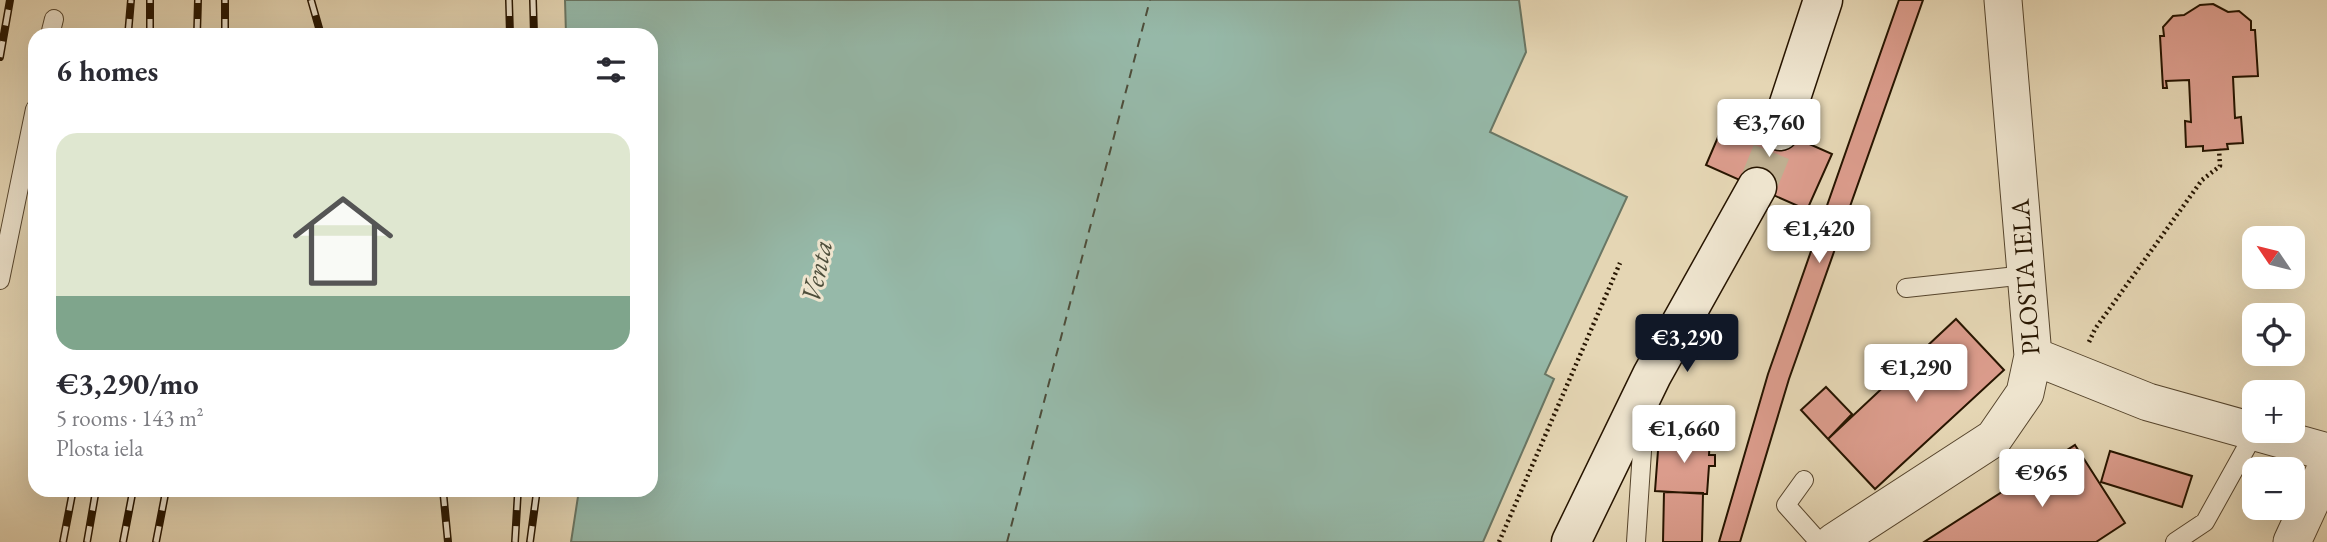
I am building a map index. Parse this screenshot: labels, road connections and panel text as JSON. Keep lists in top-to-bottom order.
{
  "streets": {
    "street": ["PLOSTA IELA"]
  },
  "water": ["Venta"],
  "north": "top left",
  "page": {
    "heading": "6 homes",
    "price": [
      "€3,760",
      "€1,420",
      "€3,290",
      "€1,290",
      "€1,660",
      "€965"
    ],
    "list": [
      {
        "name": "€3,290/mo",
        "note": "5 rooms · 143 m² · Plosta iela"
      }
    ],
    "map_buttons": ["+", "−"]
  }
}
